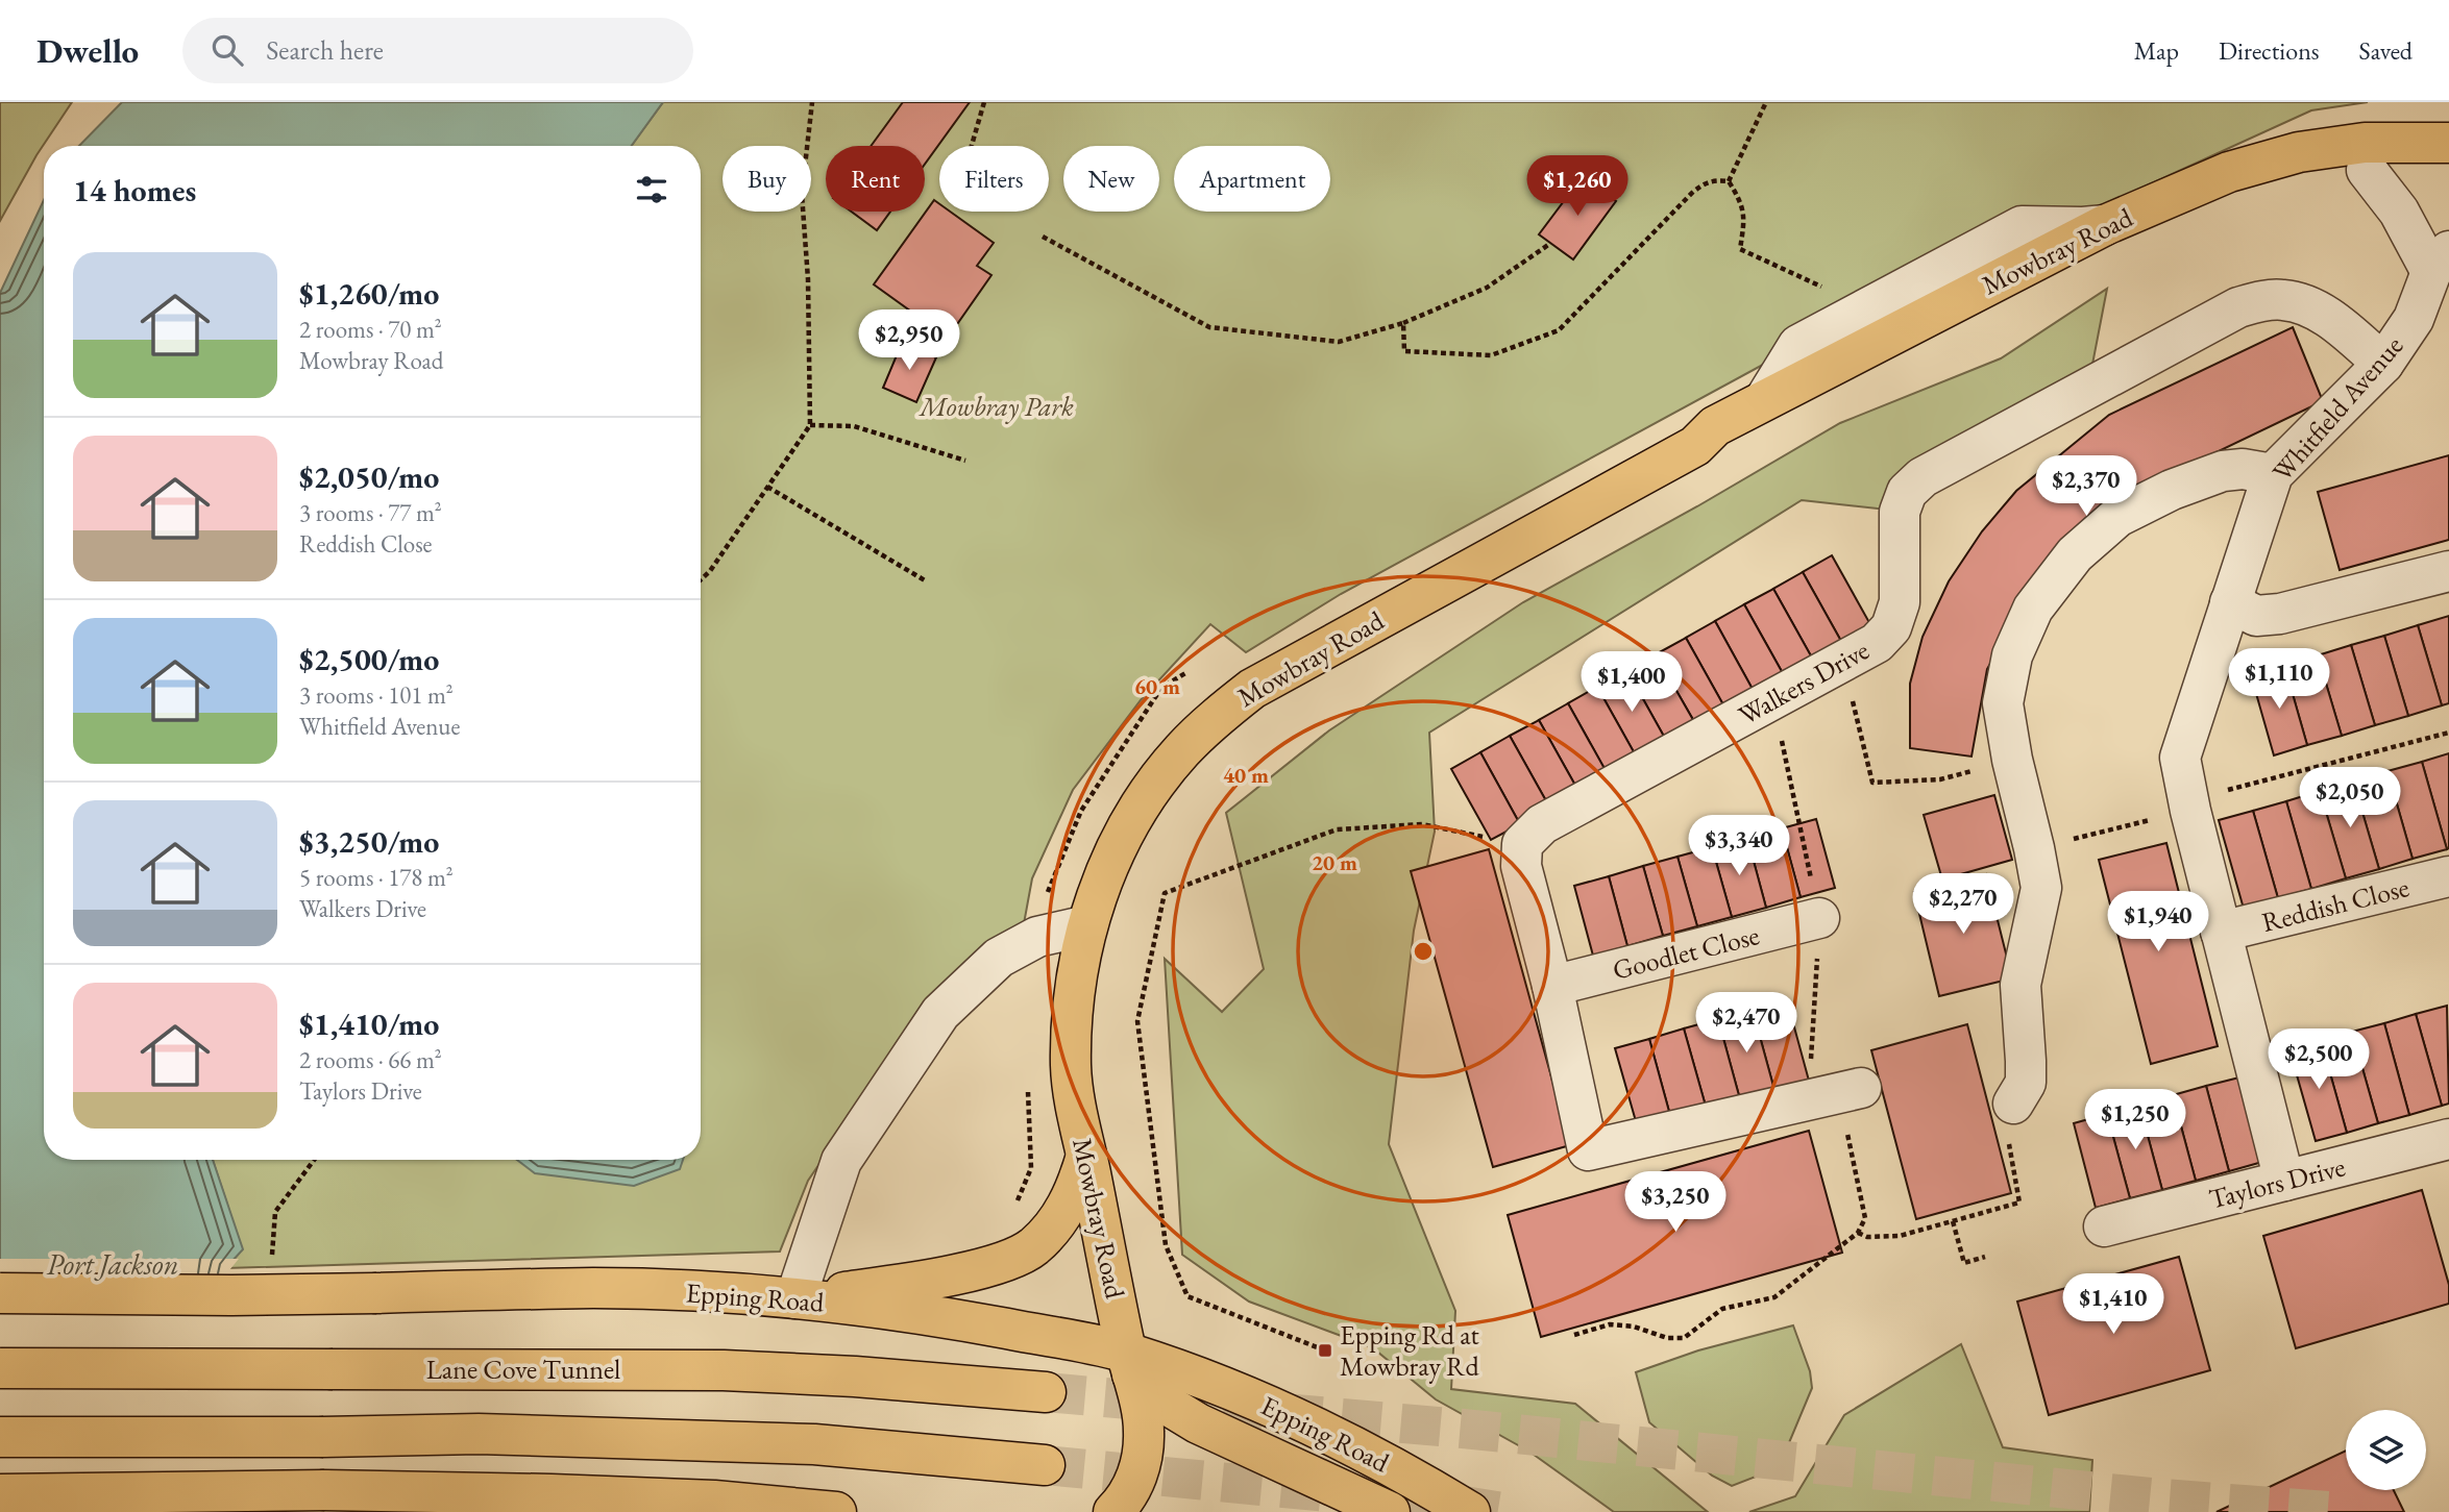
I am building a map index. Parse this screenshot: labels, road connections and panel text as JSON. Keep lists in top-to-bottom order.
{
  "streets": {
    "main road": ["Mowbray Road", "Epping Road", "Lane Cove Tunnel"],
    "street": [
      "Whitfield Avenue",
      "Walkers Drive",
      "Reddish Close",
      "Goodlet Close",
      "Taylors Drive"
    ]
  },
  "crossings": [
    ["Mowbray Road", "Whitfield Avenue"],
    ["Mowbray Road", "Epping Road"],
    ["Whitfield Avenue", "Walkers Drive"],
    ["Whitfield Avenue", "Reddish Close"],
    ["Whitfield Avenue", "Taylors Drive"],
    ["Walkers Drive", "Goodlet Close"]
  ],
  "water": ["Port Jackson"],
  "parks": ["Mowbray Park"],
  "places": {
    "transit": ["Epping Rd at Mowbray Rd"]
  },
  "page": {
    "header": "Dwello",
    "search": "Search here",
    "nav": ["Map", "Directions", "Saved"],
    "chip": [
      "Buy",
      "Rent",
      "Filters",
      "New",
      "Apartment"
    ],
    "heading": "14 homes",
    "price": [
      "$1,260",
      "$2,950",
      "$2,370",
      "$1,110",
      "$1,400",
      "$2,050",
      "$3,340",
      "$2,270",
      "$1,940",
      "$2,470",
      "$2,500",
      "$1,250",
      "$3,250",
      "$1,410"
    ],
    "list": [
      {
        "name": "$1,260/mo",
        "note": "2 rooms · 70 m² · Mowbray Road"
      },
      {
        "name": "$2,050/mo",
        "note": "3 rooms · 77 m² · Reddish Close"
      },
      {
        "name": "$2,500/mo",
        "note": "3 rooms · 101 m² · Whitfield Avenue"
      },
      {
        "name": "$3,250/mo",
        "note": "5 rooms · 178 m² · Walkers Drive"
      },
      {
        "name": "$1,410/mo",
        "note": "2 rooms · 66 m² · Taylors Drive"
      }
    ]
  },
  "rings": ["60 m", "40 m", "20 m"]
}
